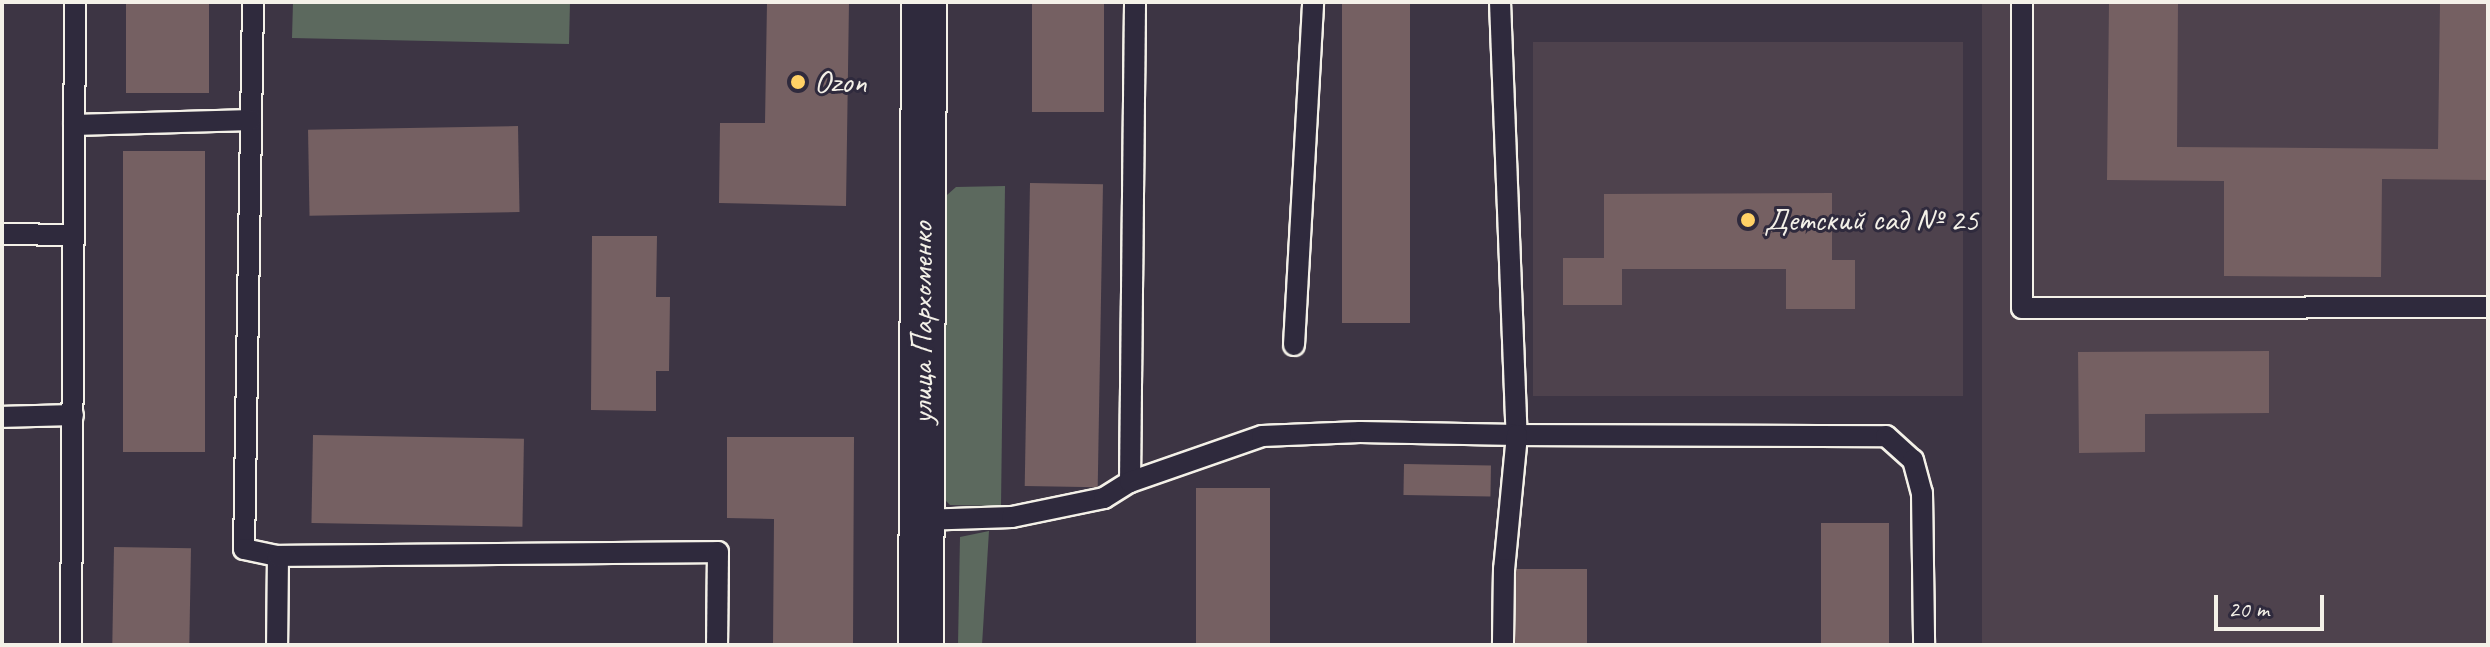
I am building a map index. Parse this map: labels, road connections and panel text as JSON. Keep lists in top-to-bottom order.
{
  "streets": {
    "street": ["улица Пархоменко"]
  },
  "places": ["Ozon", "Детский сад № 25"],
  "scale_bar": "20 m"
}
